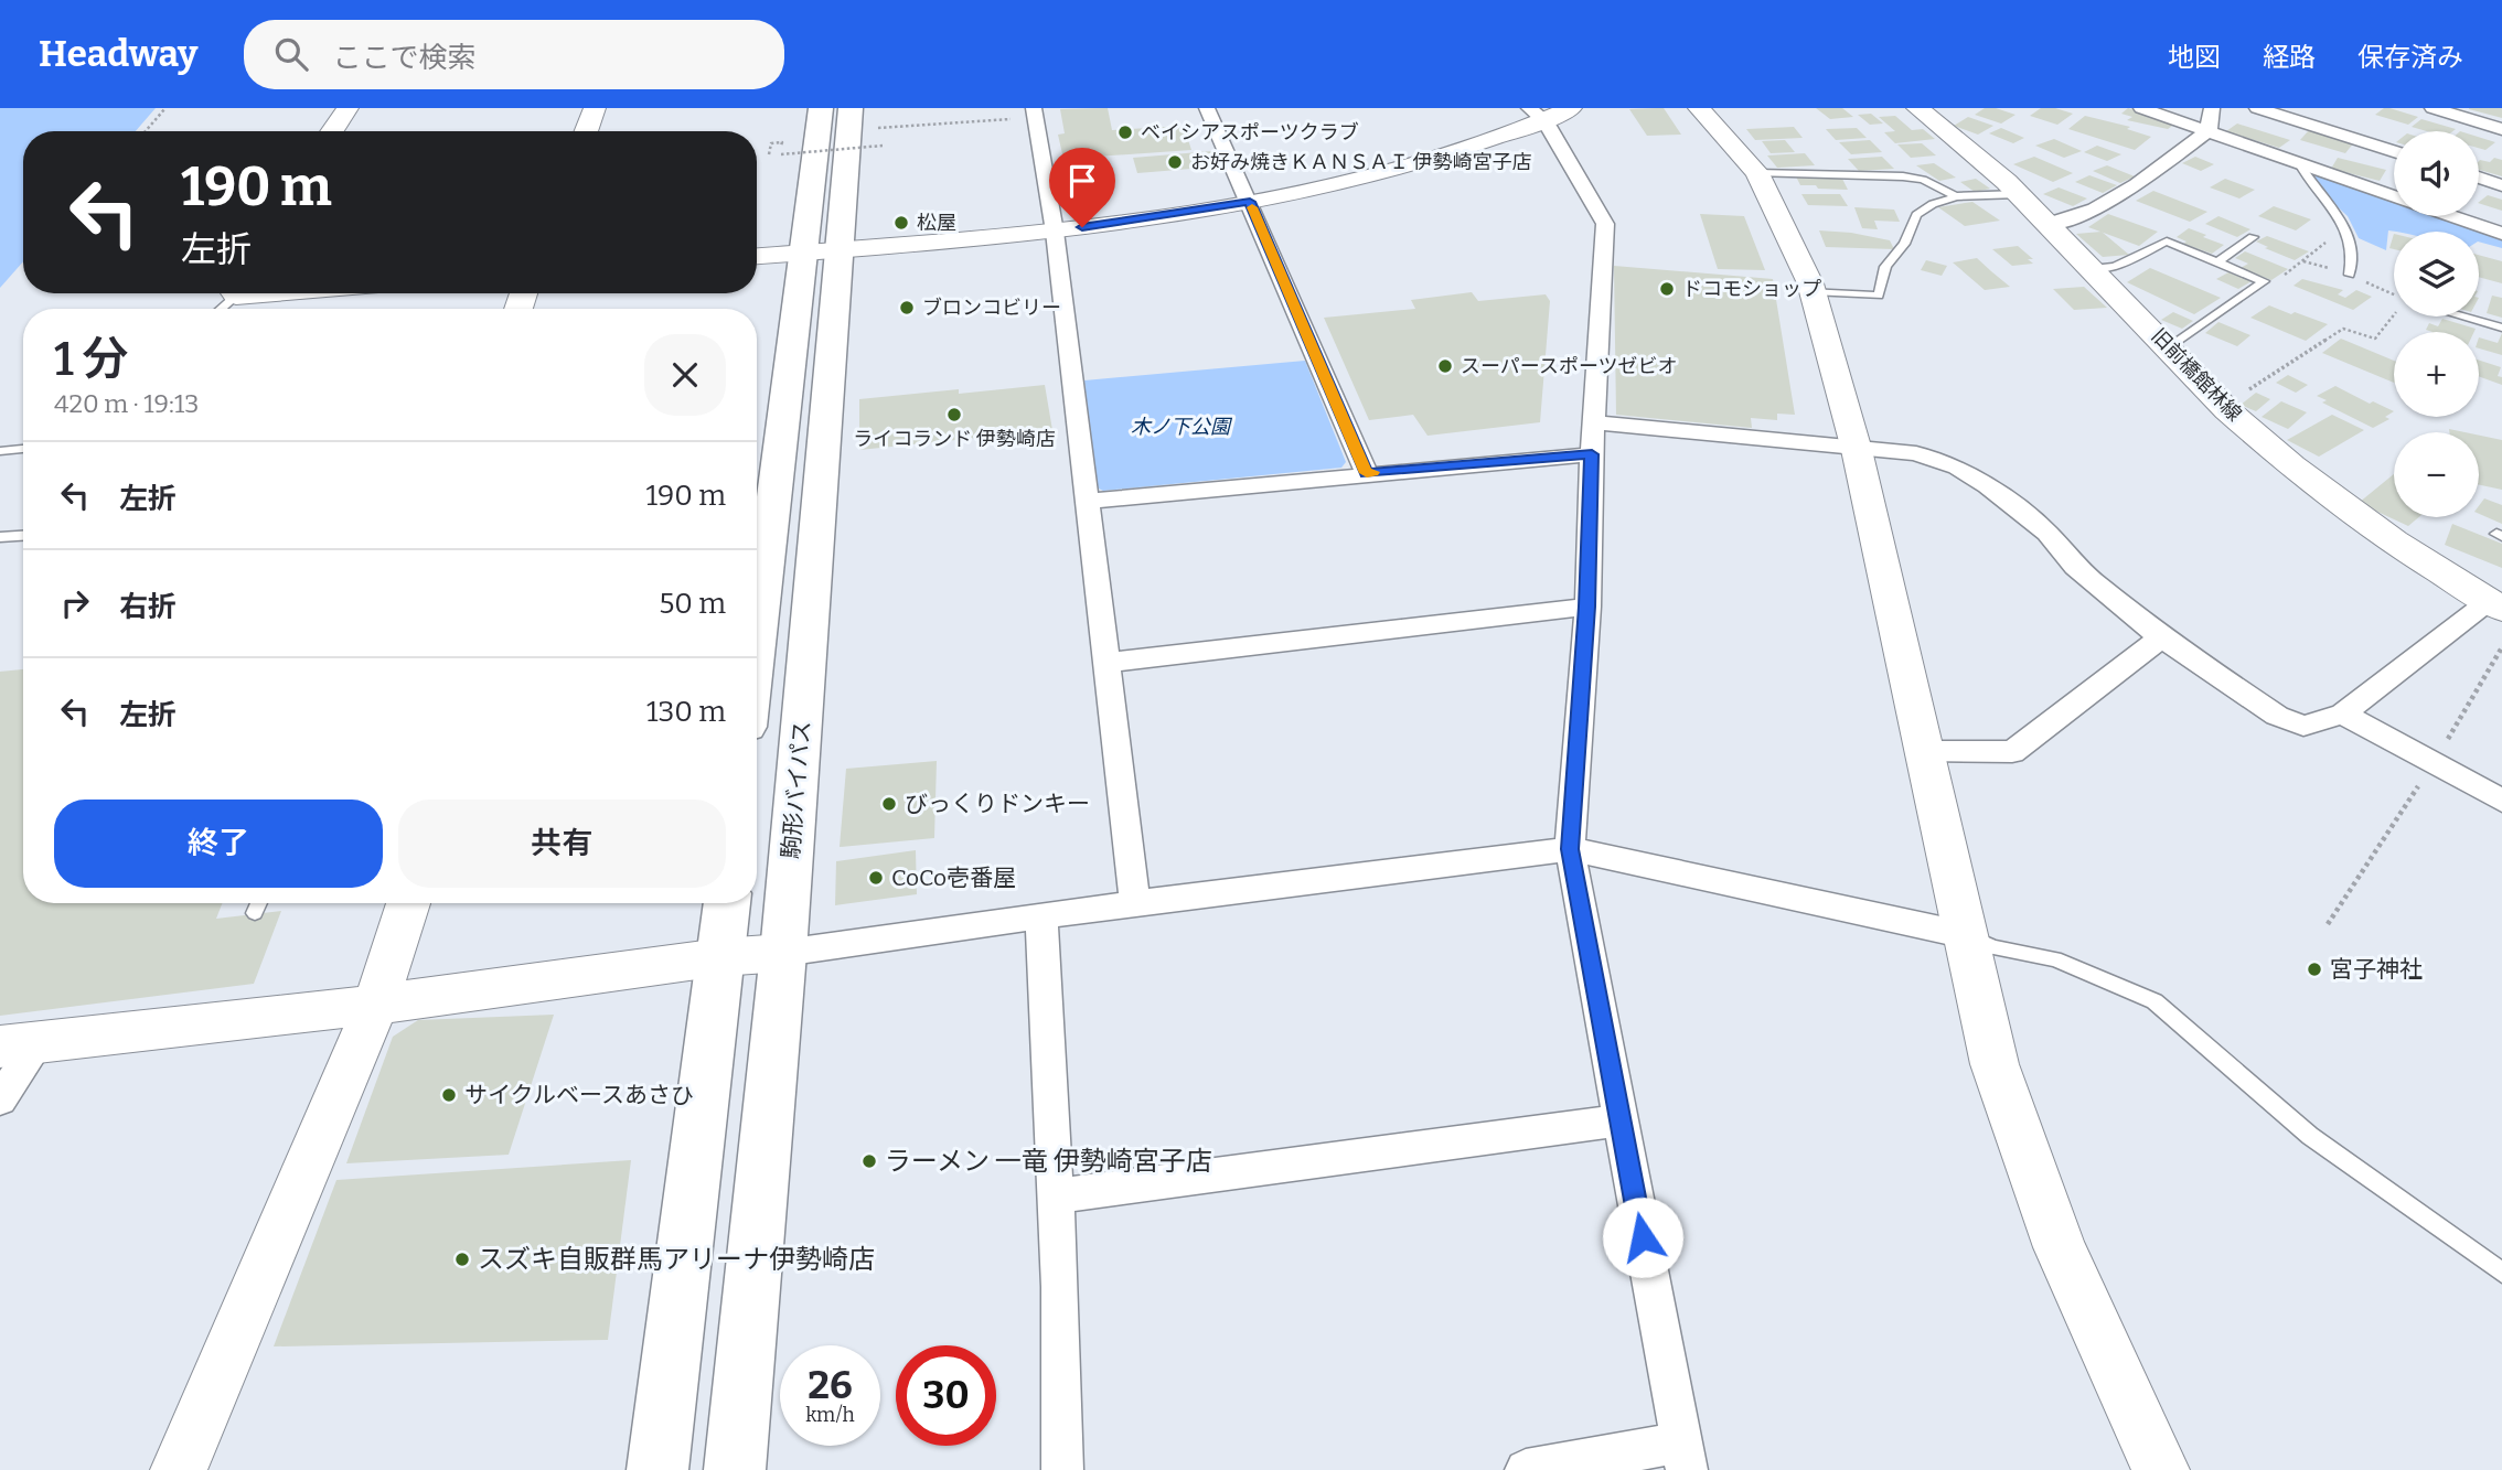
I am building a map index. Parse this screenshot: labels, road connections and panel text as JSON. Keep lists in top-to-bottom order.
{
  "streets": {
    "main road": ["駒形バイパス"],
    "street": ["旧前橋館林線"]
  },
  "parks": ["木ノ下公園"],
  "places": [
    "ベイシアスポーツクラブ",
    "お好み焼きＫＡＮＳＡＩ 伊勢崎宮子店",
    "松屋",
    "ドコモショップ",
    "ブロンコビリー",
    "スーパースポーツゼビオ",
    "ライコランド 伊勢崎店",
    "びっくりドンキー",
    "CoCo壱番屋",
    "宮子神社",
    "サイクルベースあさひ",
    "ラーメン 一竜 伊勢崎宮子店",
    "スズキ自販群馬アリーナ伊勢崎店"
  ],
  "page": {
    "header": "Headway",
    "search": "ここで検索",
    "nav": ["地図", "経路", "保存済み"],
    "map_buttons": ["+", "−"],
    "turn": ["190 m", "左折"],
    "heading": ["1 分", "420 m · 19:13"],
    "list": [
      {
        "name": "左折",
        "value": "190 m"
      },
      {
        "name": "右折",
        "value": "50 m"
      },
      {
        "name": "左折",
        "value": "130 m"
      }
    ],
    "buttons": ["終了", "共有"],
    "speed": "26 km/h",
    "limit": "30"
  }
}
